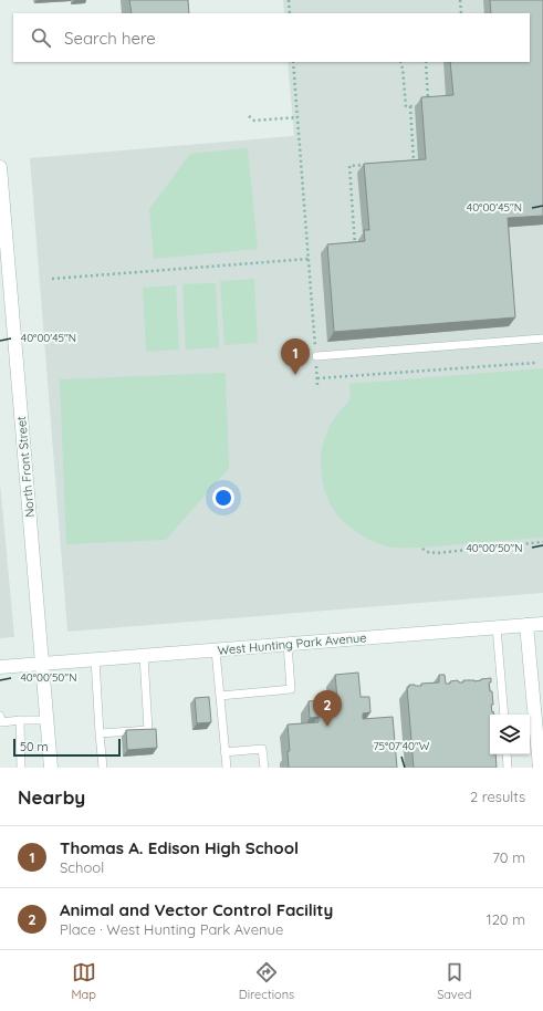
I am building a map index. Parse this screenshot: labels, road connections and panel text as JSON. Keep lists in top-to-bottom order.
{
  "streets": {
    "street": ["North Front Street", "West Hunting Park Avenue"]
  },
  "crossings": [
    ["North Front Street", "West Hunting Park Avenue"]
  ],
  "scale_bar": "50 m",
  "page": {
    "search": "Search here",
    "pins": ["1", "2"],
    "scale": "50 m",
    "heading": ["Nearby", "2 results"],
    "list": [
      {
        "mark": "1",
        "name": "Thomas A. Edison High School",
        "note": "School",
        "value": "70 m"
      },
      {
        "mark": "2",
        "name": "Animal and Vector Control Facility",
        "note": "Place · West Hunting Park Avenue",
        "value": "120 m"
      }
    ],
    "nav": ["Map", "Directions", "Saved"]
  },
  "coordinates": ["40°00'45\"N", "40°00'50\"N", "75°07'40\"W"]
}
